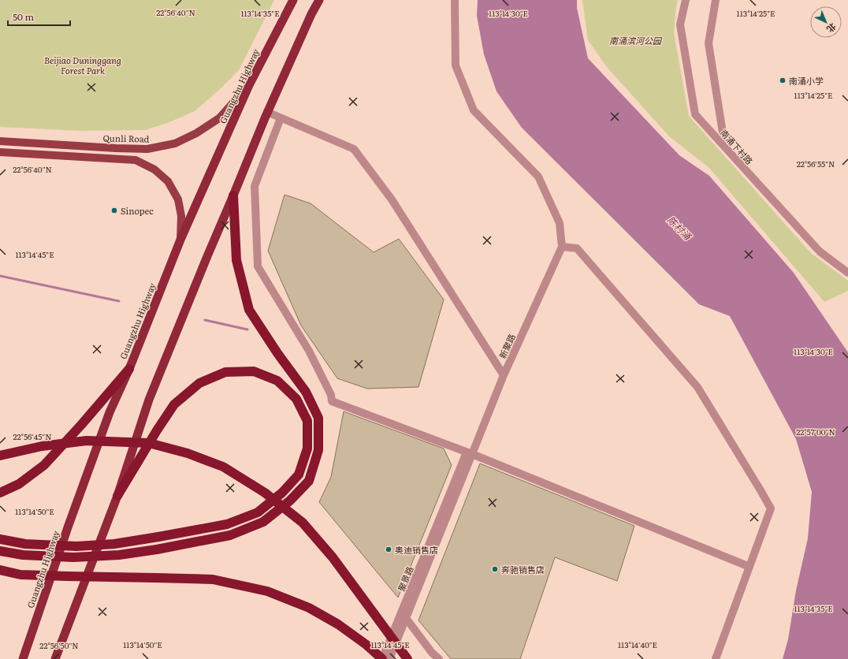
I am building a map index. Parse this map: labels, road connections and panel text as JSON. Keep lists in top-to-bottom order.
{
  "streets": {
    "highway": ["Guangzhu Highway"],
    "main road": ["Qunli Road"],
    "street": ["南涌下村路", "新聚路", "聚景路"]
  },
  "crossings": [
    ["Guangzhu Highway", "Qunli Road"],
    ["新聚路", "聚景路"]
  ],
  "water": ["陈村涌"],
  "parks": ["南涌滨河公园", "Beijiao Duninggang Forest Park"],
  "places": [
    "南涌小学",
    "Sinopec",
    "奥迪销售店",
    "奔驰销售店"
  ],
  "scale_bar": "50 m",
  "north": "bottom right",
  "coordinates": [
    "22°56'40\"N",
    "113°14'35\"E",
    "113°14'30\"E",
    "113°14'25\"E",
    "22°56'55\"N",
    "113°14'45\"E",
    "22°57'00\"N",
    "22°56'45\"N",
    "113°14'50\"E",
    "113°14'40\"E",
    "22°56'50\"N"
  ]
}
